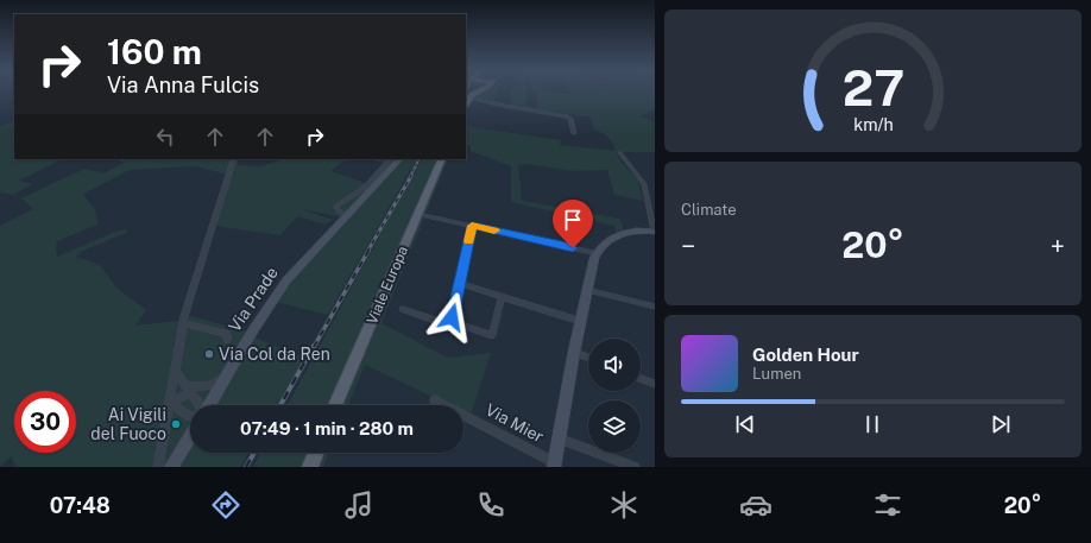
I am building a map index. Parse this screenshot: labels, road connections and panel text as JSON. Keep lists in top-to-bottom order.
{
  "streets": {
    "main road": ["Viale Europa", "Via Prade", "Via Mier"]
  },
  "places": ["Via Col da Ren", "Ai Vigili del Fuoco"],
  "page": {
    "turn": ["160 m", "Via Anna Fulcis"],
    "tile": "Climate",
    "heat": ["−", "20°", "+"],
    "song": ["Golden Hour", "Lumen"],
    "limit": "30",
    "trip": "07:49 · 1 min · 280 m",
    "tabs": ["07:48", "20°"],
    "gauge": ["27", "km/h"]
  }
}
